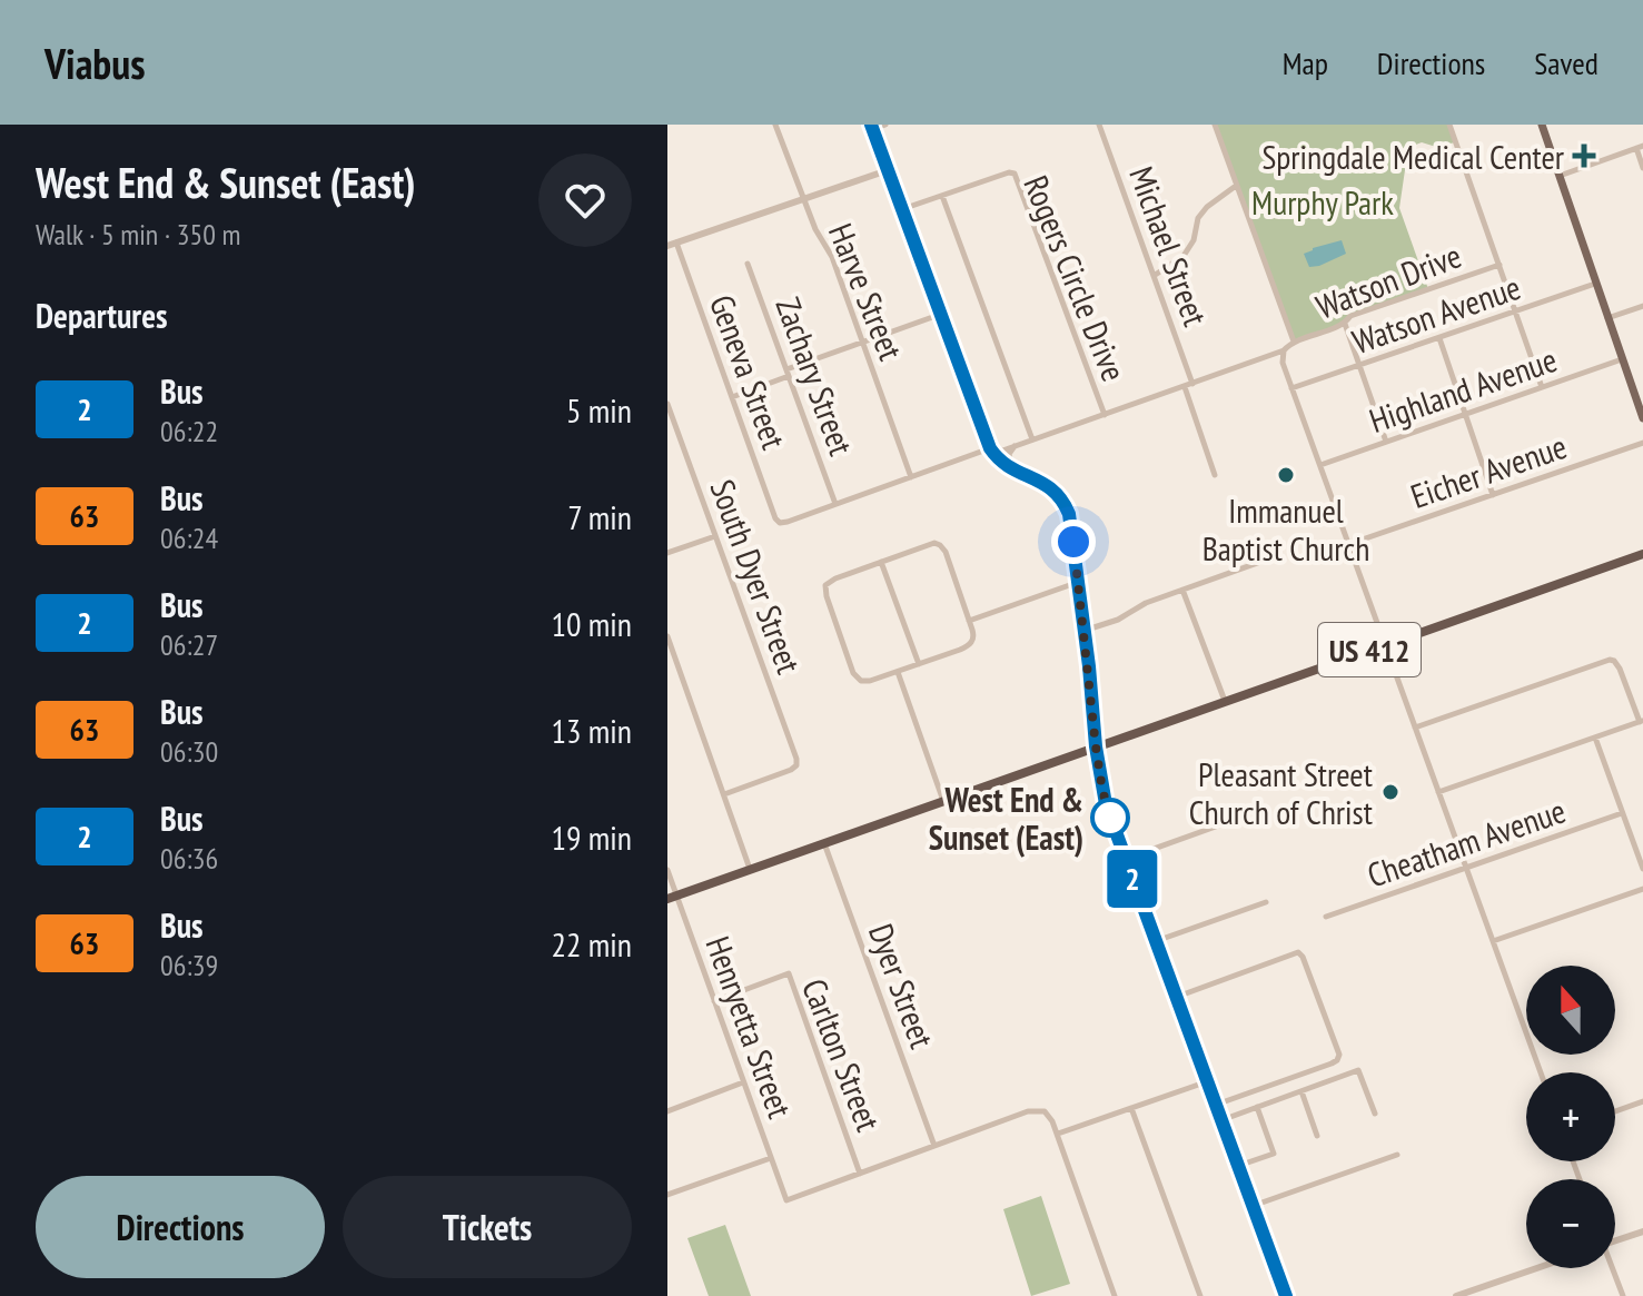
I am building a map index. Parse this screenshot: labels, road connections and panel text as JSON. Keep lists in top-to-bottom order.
{
  "streets": {
    "highway": ["US 412"],
    "street": [
      "Michael Street",
      "Rogers Circle Drive",
      "Watson Drive",
      "Harve Street",
      "Watson Avenue",
      "Geneva Street",
      "Zachary Street",
      "Highland Avenue",
      "Eicher Avenue",
      "South Dyer Street",
      "Cheatham Avenue",
      "Dyer Street",
      "Henryetta Street",
      "Carlton Street"
    ]
  },
  "crossings": [
    ["Geneva Street", "Zachary Street"],
    ["US 412", "Dyer Street"],
    ["US 412", "Henryetta Street"],
    ["Henryetta Street", "Carlton Street"]
  ],
  "parks": ["Murphy Park"],
  "places": {
    "health": ["Springdale Medical Center"],
    "other": ["Immanuel Baptist Church", "Pleasant Street Church of Christ", "West End & Sunset (East)"]
  },
  "lines": ["bus line 2"],
  "north": "top",
  "page": {
    "header": "Viabus",
    "nav": ["Map", "Directions", "Saved"],
    "heading": [
      ["West End & Sunset (East)", "Walk · 5 min · 350 m"],
      "Departures"
    ],
    "on_map": "2",
    "list": [
      {
        "mark": "2",
        "name": "Bus",
        "note": "06:22",
        "value": "5 min"
      },
      {
        "mark": "63",
        "name": "Bus",
        "note": "06:24",
        "value": "7 min"
      },
      {
        "mark": "2",
        "name": "Bus",
        "note": "06:27",
        "value": "10 min"
      },
      {
        "mark": "63",
        "name": "Bus",
        "note": "06:30",
        "value": "13 min"
      },
      {
        "mark": "2",
        "name": "Bus",
        "note": "06:36",
        "value": "19 min"
      },
      {
        "mark": "63",
        "name": "Bus",
        "note": "06:39",
        "value": "22 min"
      }
    ],
    "map_buttons": ["+", "−"],
    "buttons": ["Directions", "Tickets"]
  }
}
